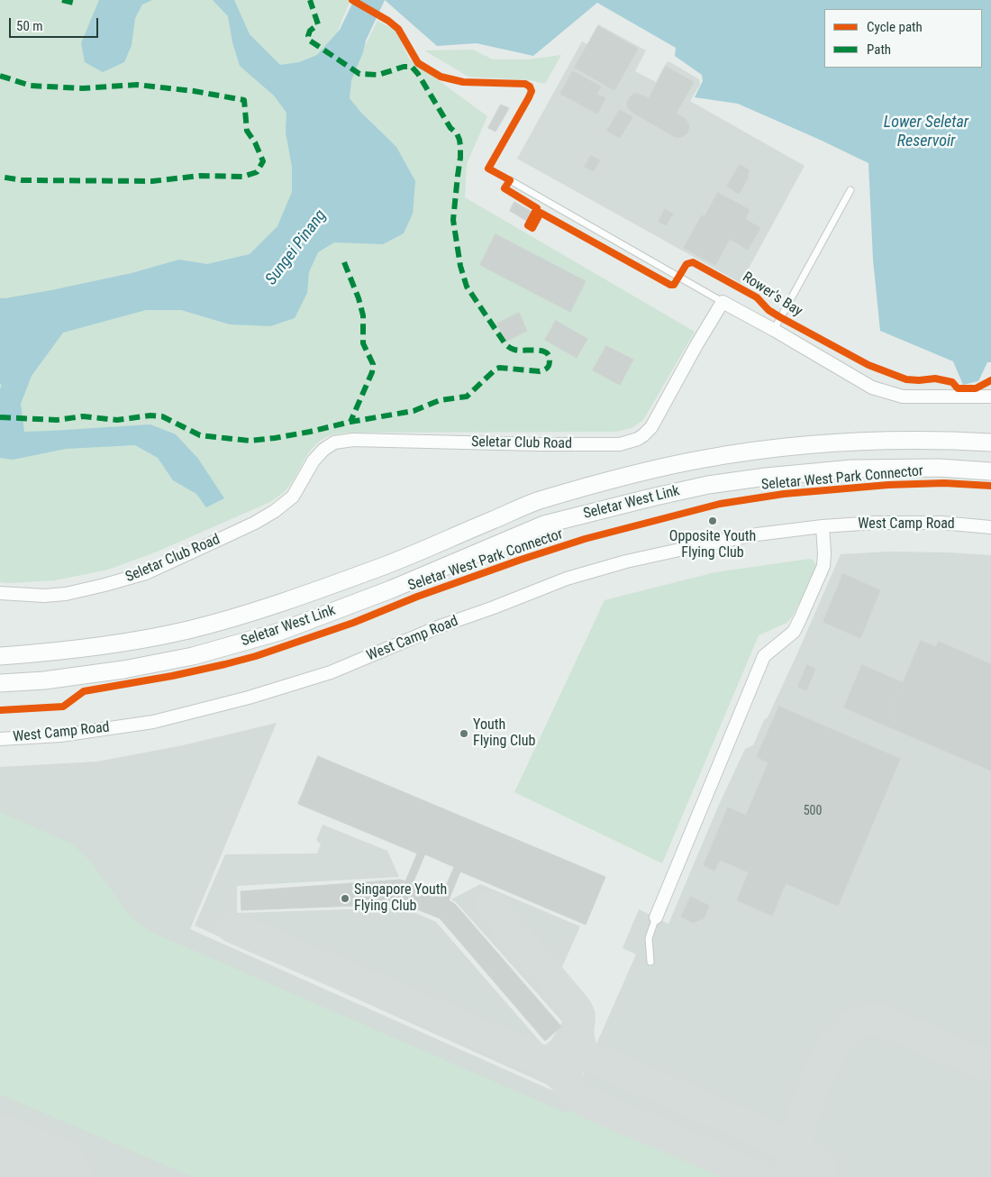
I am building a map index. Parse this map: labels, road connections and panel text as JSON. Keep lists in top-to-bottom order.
{
  "streets": {
    "main road": ["Seletar West Link"],
    "street": ["Seletar Club Road", "West Camp Road"],
    "cycle path": ["Rower's Bay", "Seletar West Park Connector"]
  },
  "water": ["Lower Seletar Reservoir", "Sungei Pinang"],
  "places": ["Opposite Youth Flying Club", "Youth Flying Club", "Singapore Youth Flying Club"],
  "house_numbers": ["500"],
  "legend": ["Cycle path", "Path"],
  "scale_bar": "50 m"
}
